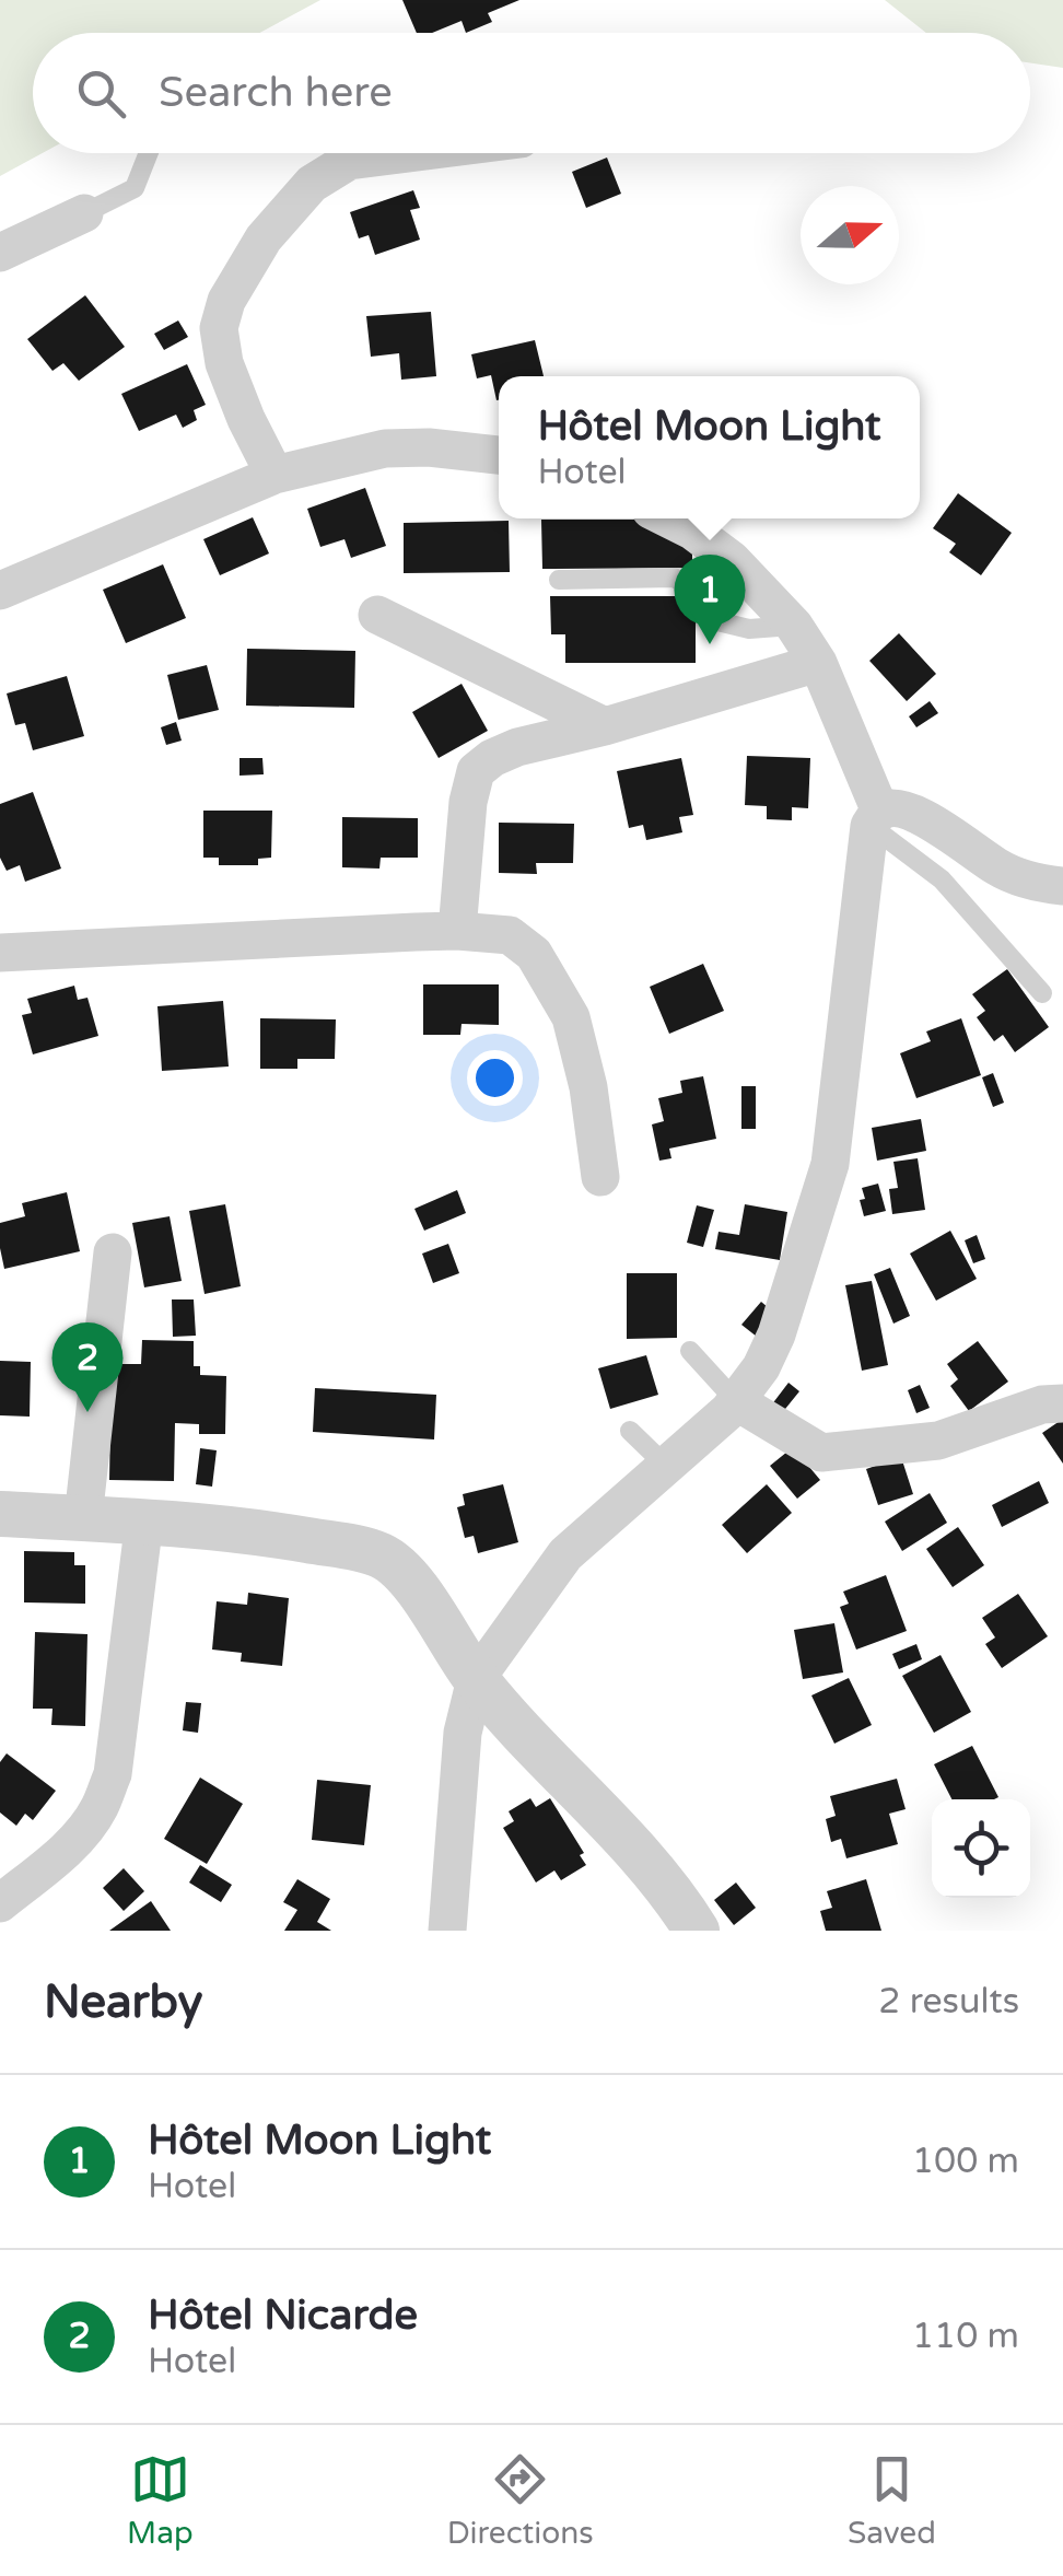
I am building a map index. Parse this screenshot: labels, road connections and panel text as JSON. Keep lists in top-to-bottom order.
{
  "north": "right",
  "page": {
    "search": "Search here",
    "popup": ["Hôtel Moon Light", "Hotel"],
    "pins": ["1", "2"],
    "heading": ["Nearby", "2 results"],
    "list": [
      {
        "mark": "1",
        "name": "Hôtel Moon Light",
        "note": "Hotel",
        "value": "100 m"
      },
      {
        "mark": "2",
        "name": "Hôtel Nicarde",
        "note": "Hotel",
        "value": "110 m"
      }
    ],
    "nav": ["Map", "Directions", "Saved"]
  }
}
